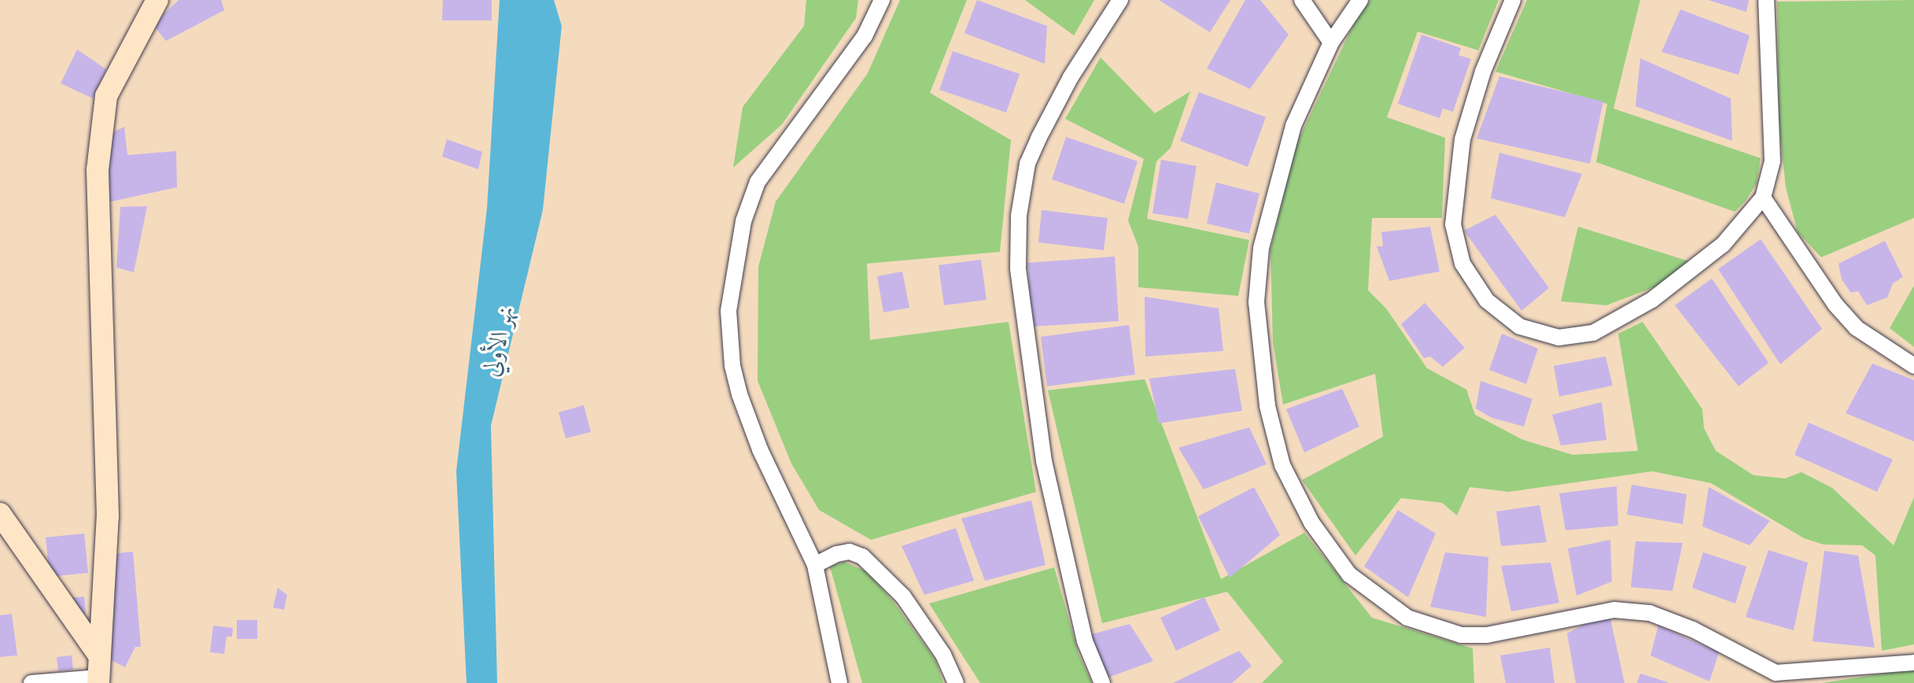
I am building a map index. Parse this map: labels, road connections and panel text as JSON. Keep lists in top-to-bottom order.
{
  "water": ["نهر الأولي"]
}
